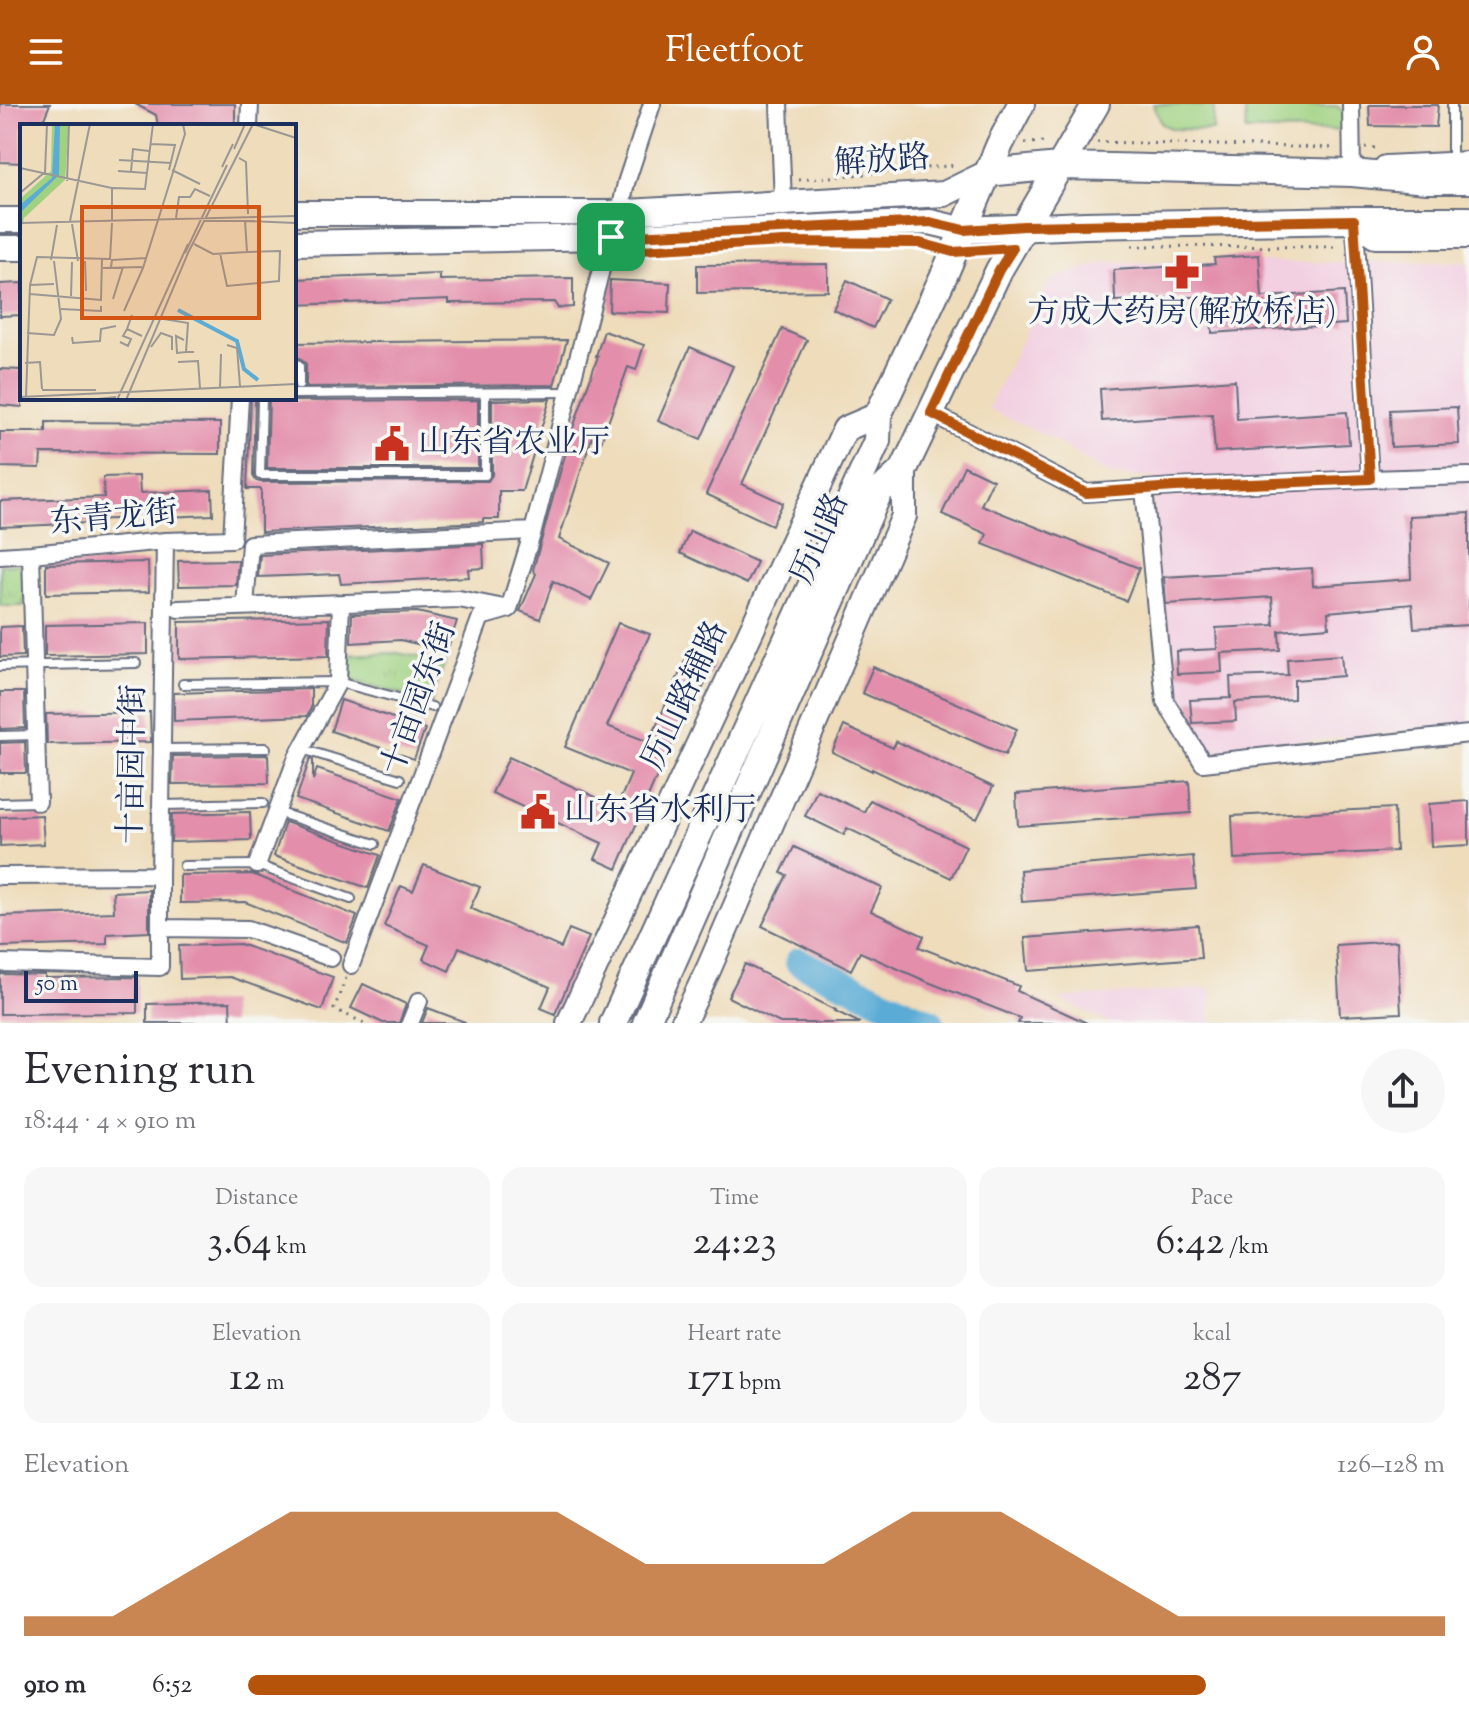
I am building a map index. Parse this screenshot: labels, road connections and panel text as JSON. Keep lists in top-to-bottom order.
{
  "streets": {
    "main road": ["解放路", "历山路", "历山路辅路"],
    "street": ["东青龙街", "十亩园东街", "十亩园中街"]
  },
  "crossings": [
    ["解放路", "历山路"],
    ["东青龙街", "十亩园中街"],
    ["历山路", "历山路辅路"]
  ],
  "places": {
    "pharmacy": ["方成大药房(解放桥店)"],
    "public building": ["山东省农业厅", "山东省水利厅"]
  },
  "scale_bar": "50 m",
  "page": {
    "header": "Fleetfoot",
    "scale": "50 m",
    "heading": ["Evening run", "18:44 · 4 × 910 m"],
    "stats": [
      ["Distance", "3.64 km"],
      ["Time", "24:23"],
      ["Pace", "6:42 /km"],
      ["Elevation", "12 m"],
      ["Heart rate", "171 bpm"],
      ["kcal", "287"]
    ],
    "chart": ["Elevation", "126–128 m"],
    "list": [
      {
        "name": "910 m",
        "note": "6:52"
      }
    ]
  }
}
